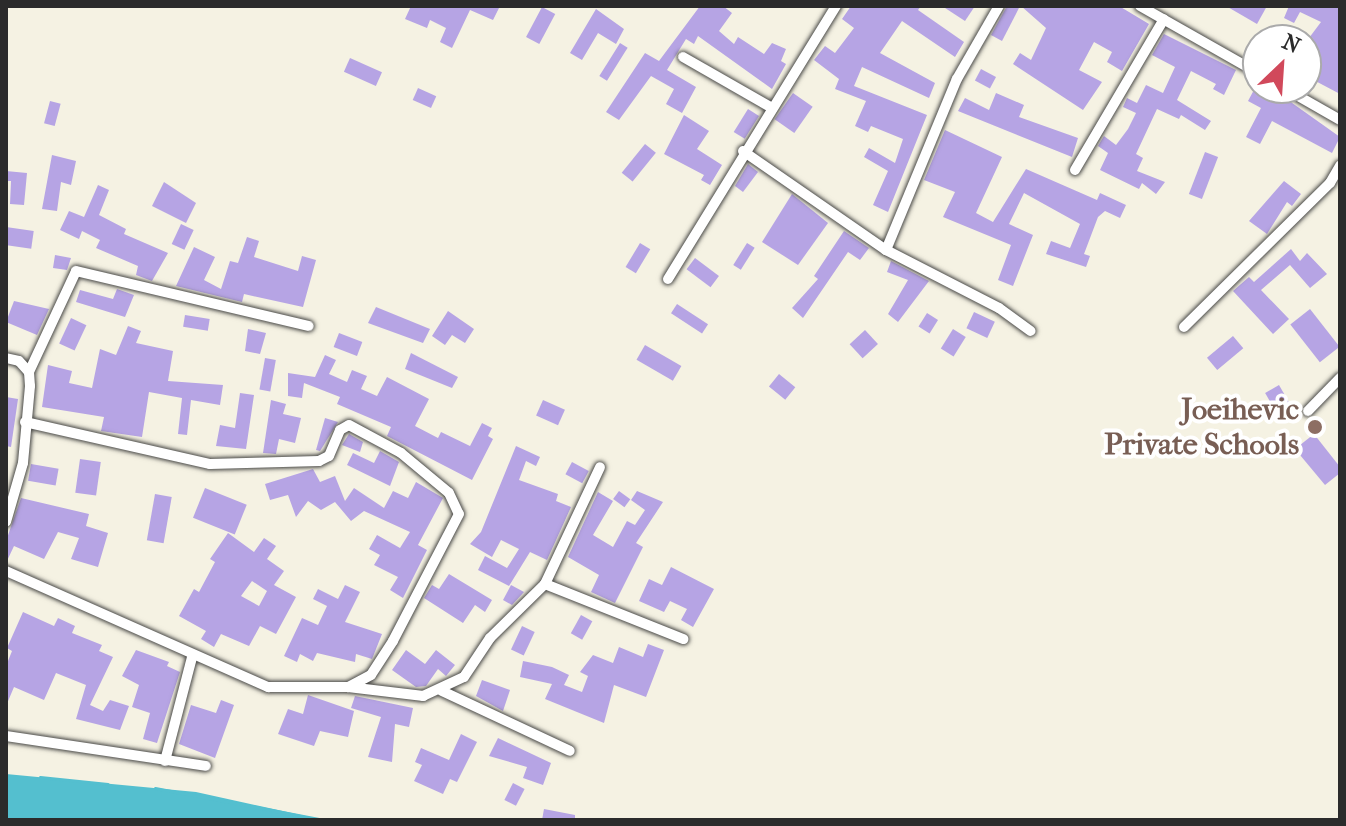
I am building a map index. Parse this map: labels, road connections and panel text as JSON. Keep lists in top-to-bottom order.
{
  "places": ["Joeihevic Private Schools"],
  "north": "top right"
}
